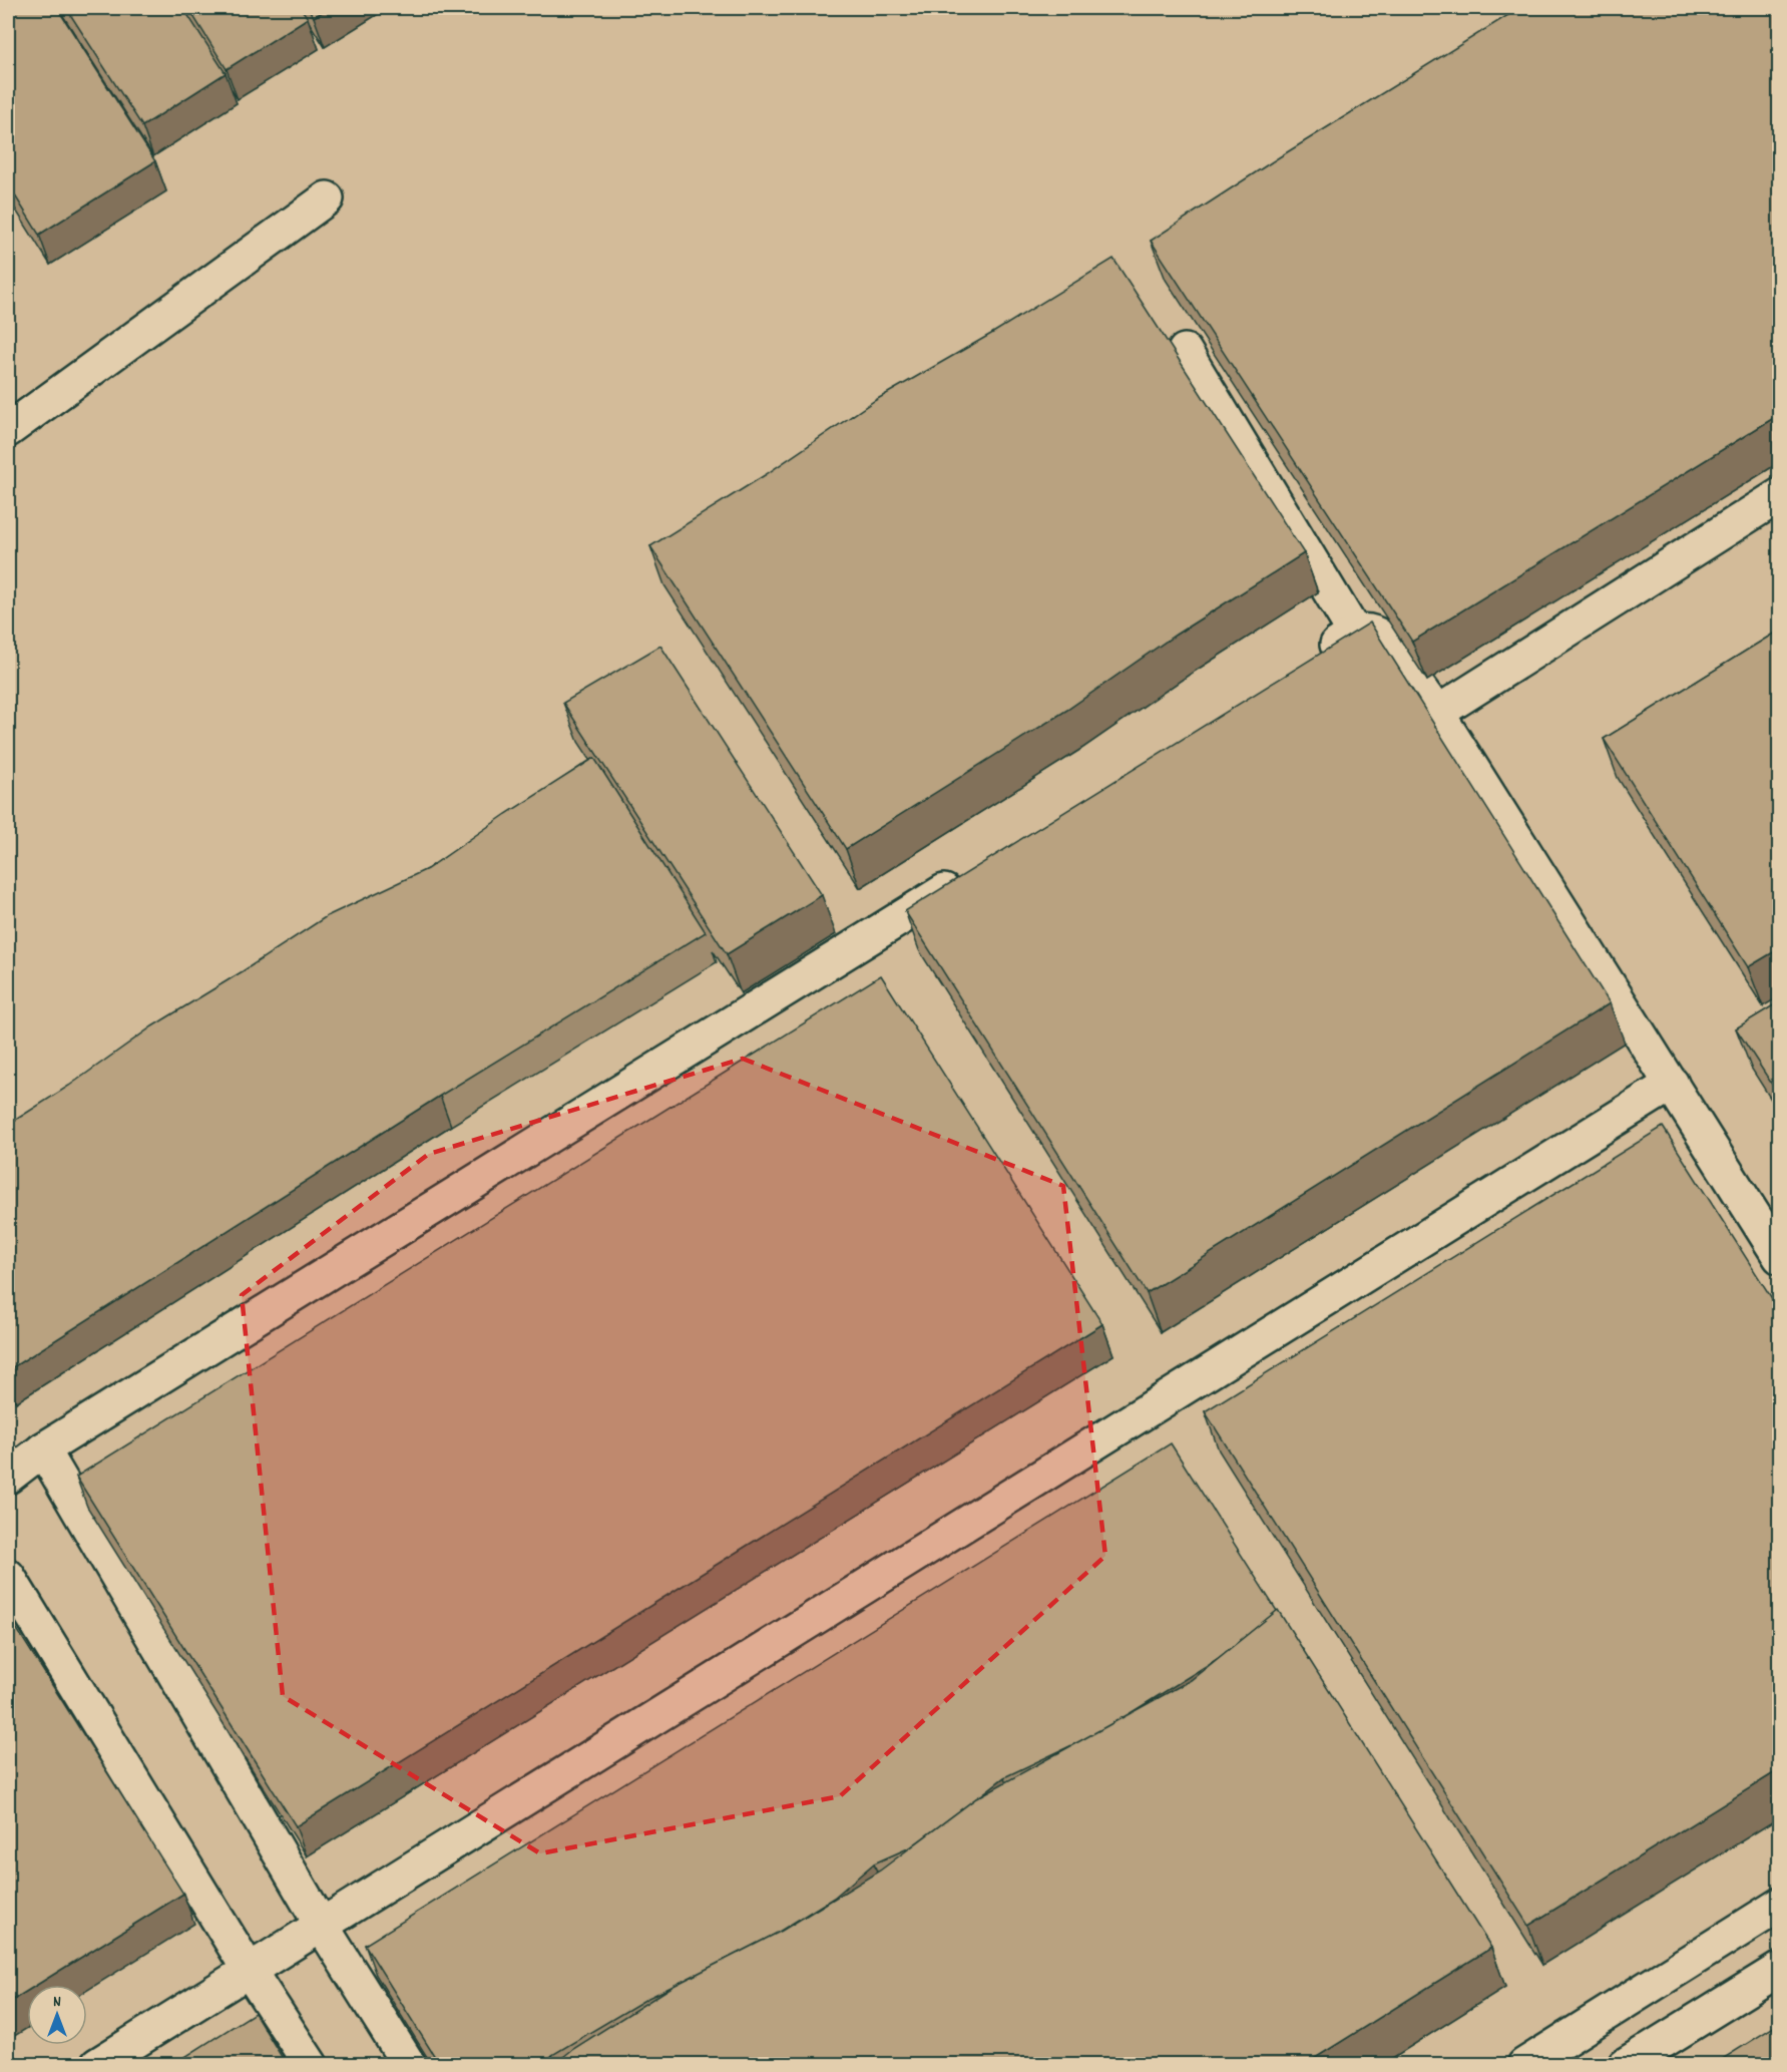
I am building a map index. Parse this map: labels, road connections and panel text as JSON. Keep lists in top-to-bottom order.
{
  "north": "top"
}
